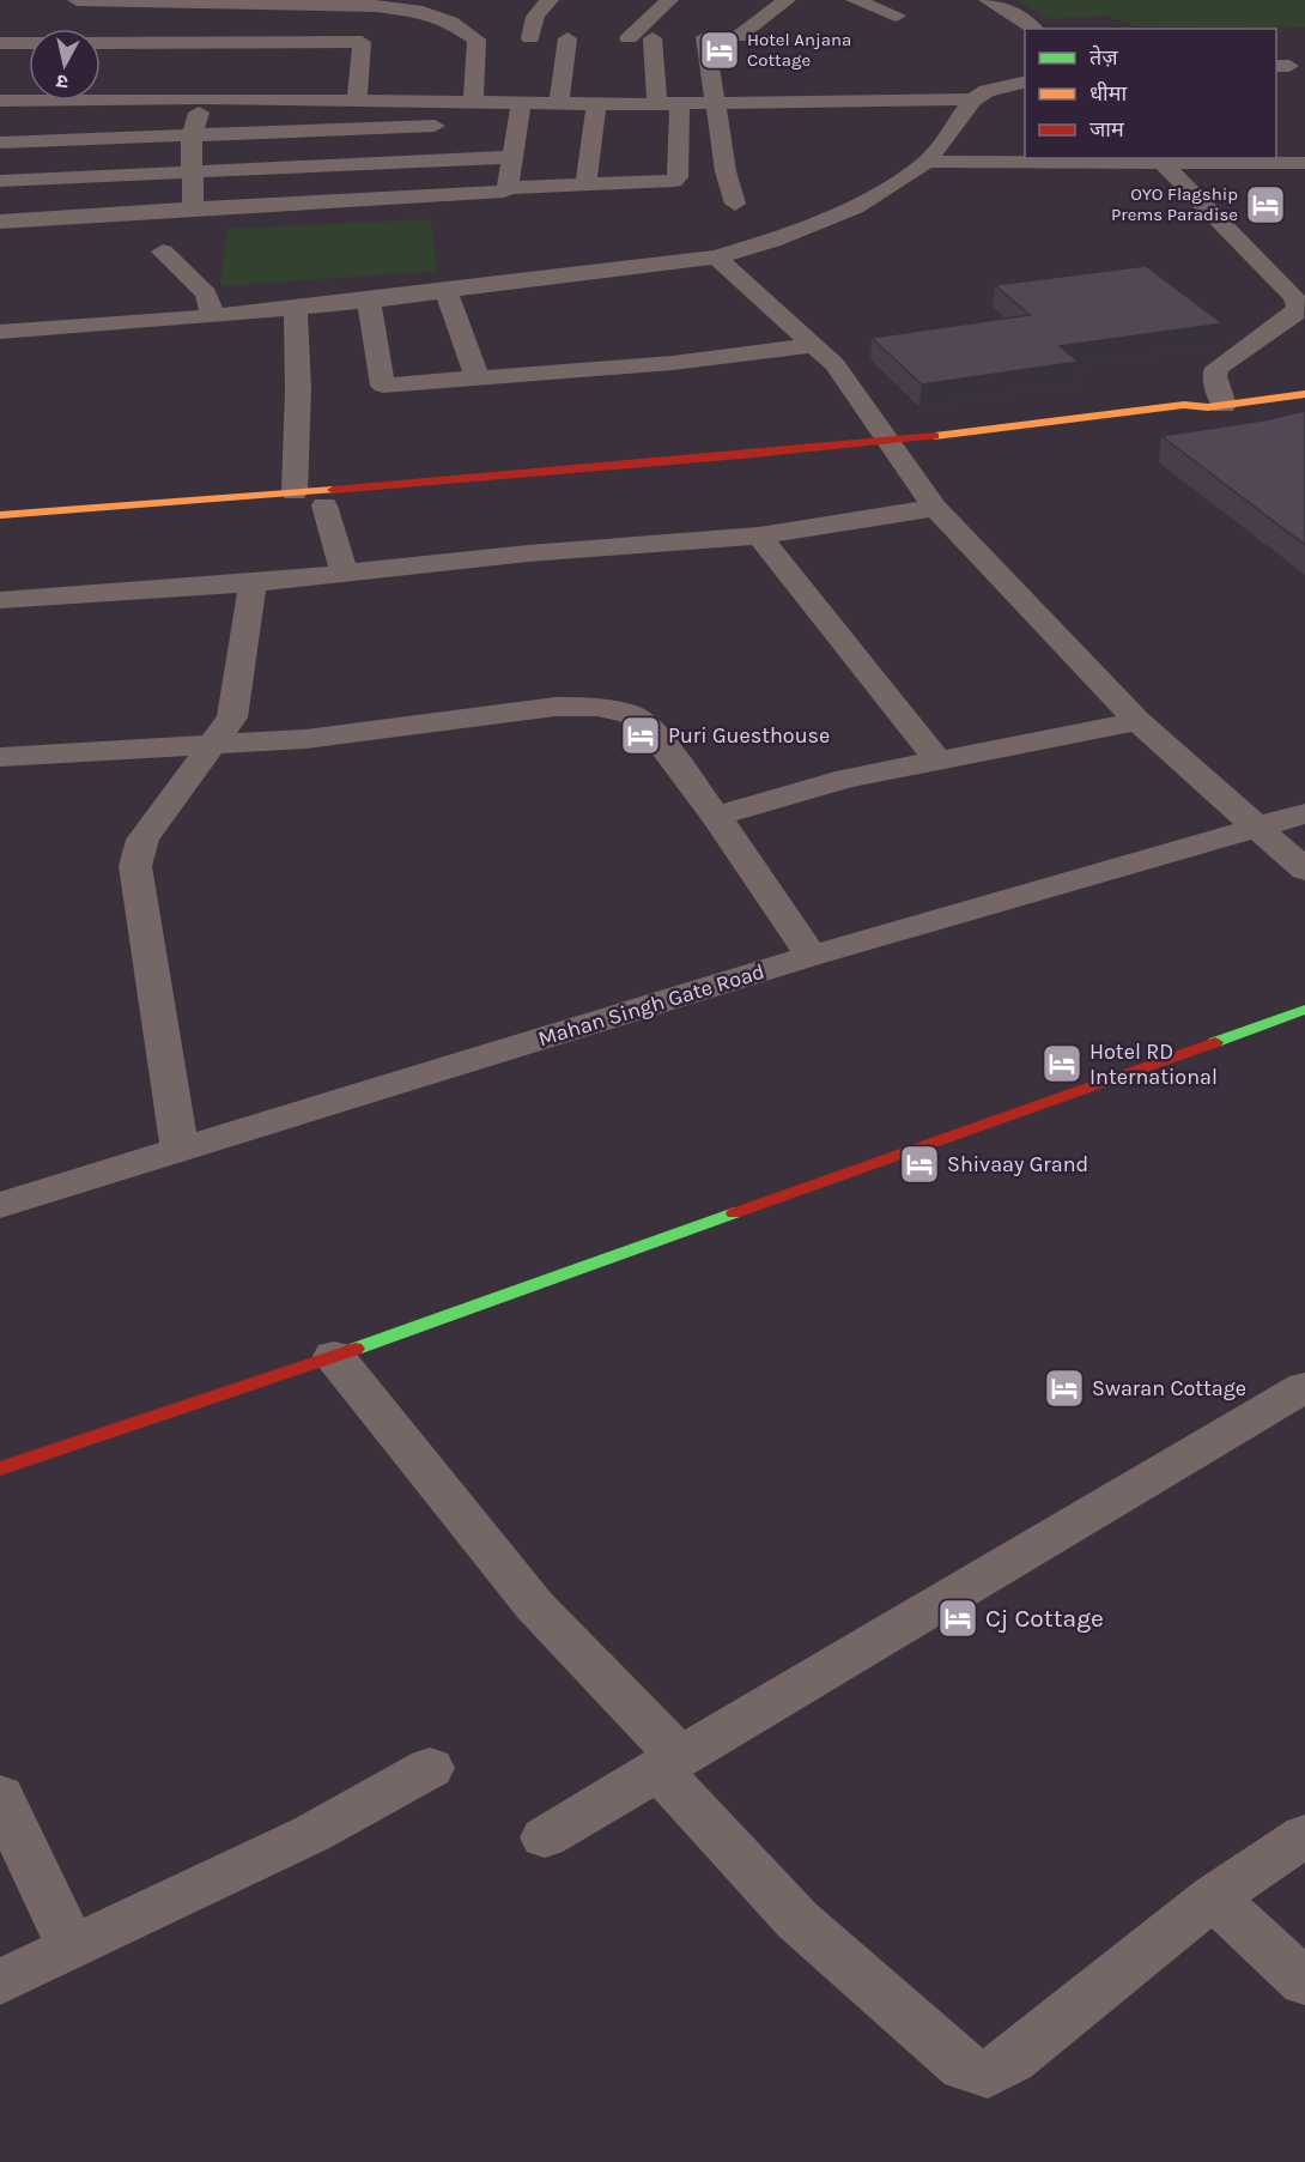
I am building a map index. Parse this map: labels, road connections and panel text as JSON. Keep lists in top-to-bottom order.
{
  "streets": {
    "street": ["Mahan Singh Gate Road"]
  },
  "places": {
    "hotel": [
      "Hotel Anjana Cottage",
      "OYO Flagship Prems Paradise",
      "Puri Guesthouse",
      "Hotel RD International",
      "Shivaay Grand",
      "Swaran Cottage",
      "Cj Cottage"
    ]
  },
  "legend": ["तेज़", "धीमा", "जाम"],
  "north": "bottom"
}
